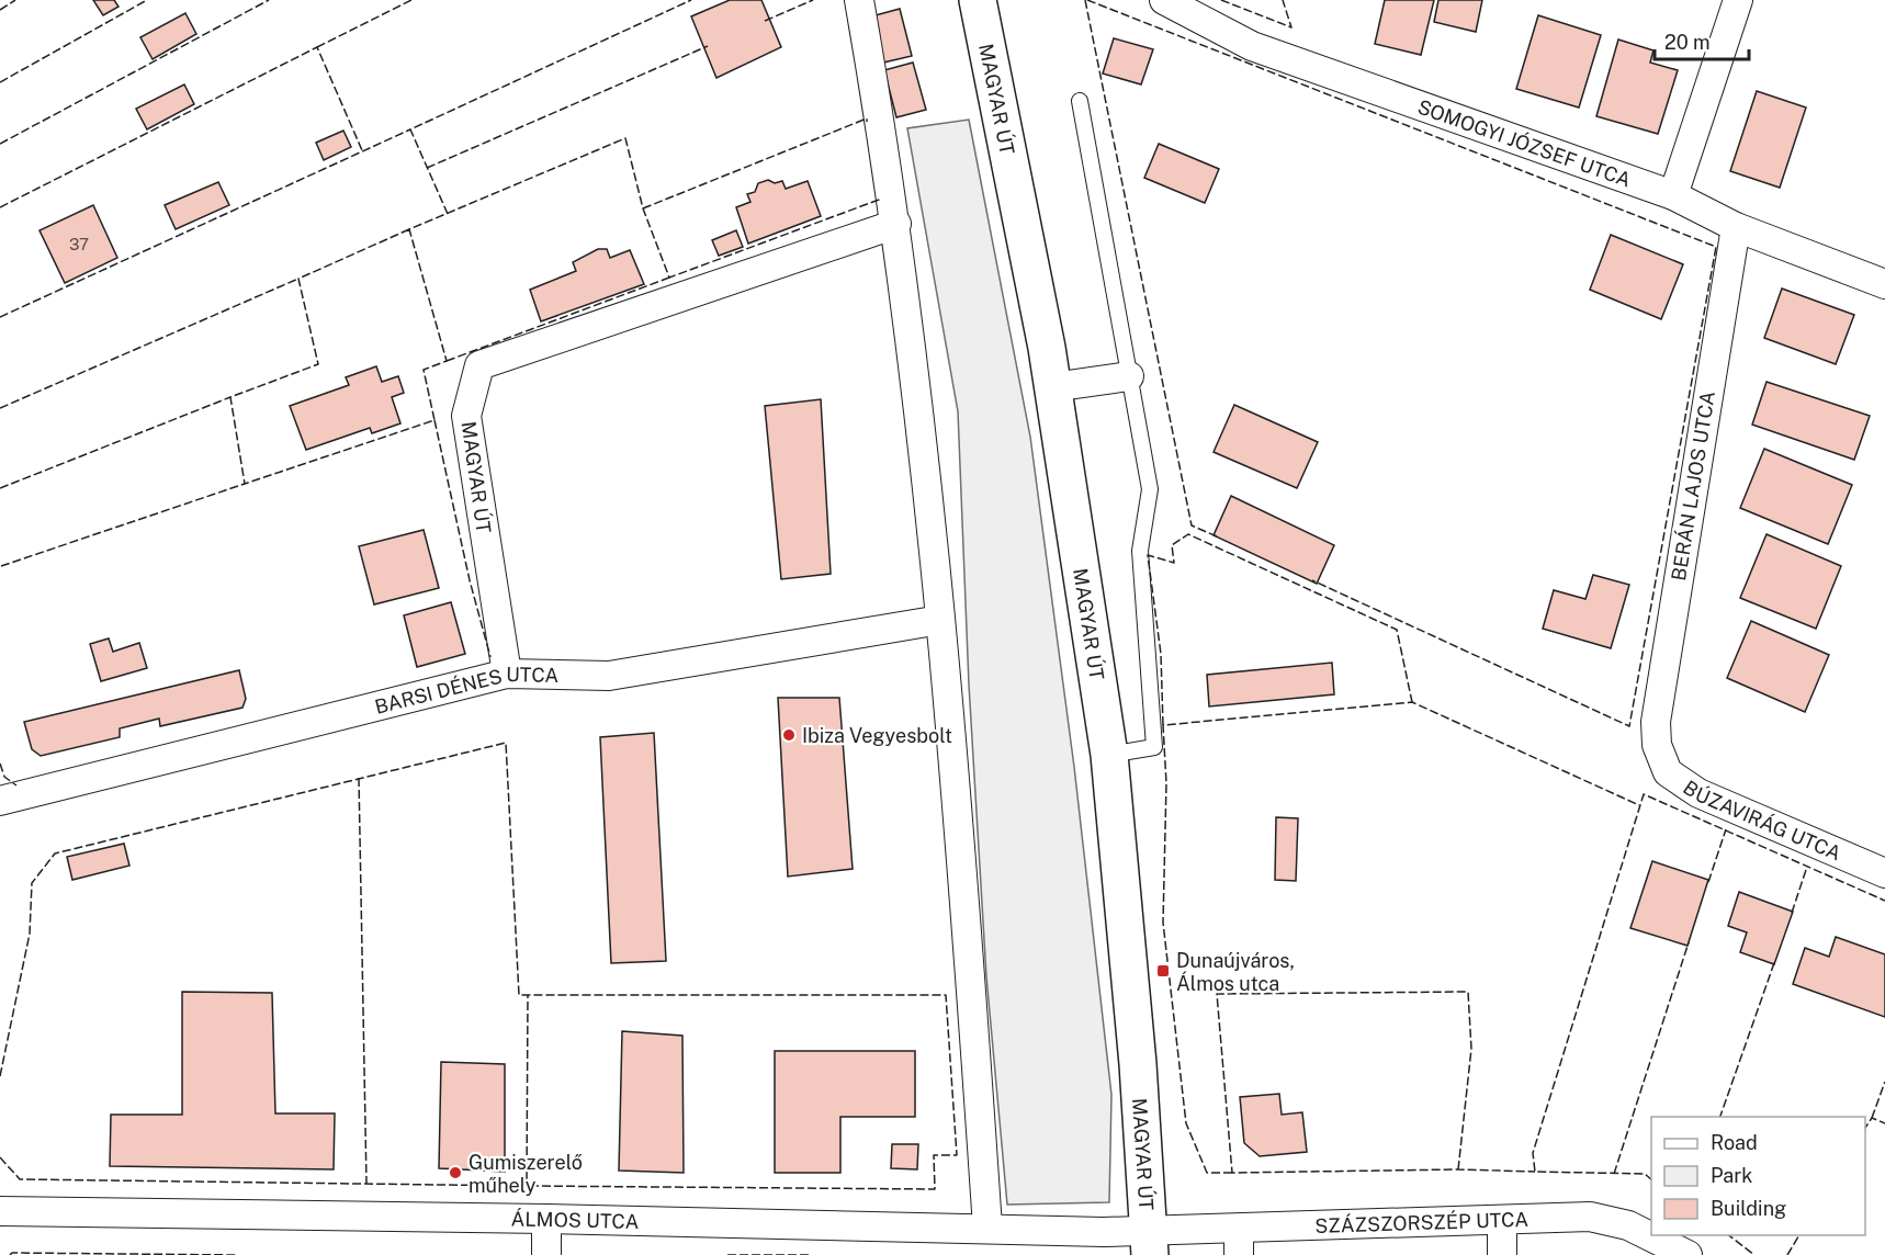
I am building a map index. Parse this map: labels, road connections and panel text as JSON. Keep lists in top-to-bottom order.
{
  "streets": {
    "street": [
      "MAGYAR ÚT",
      "SOMOGYI JÓZSEF UTCA",
      "BERÁN LAJOS UTCA",
      "BARSI DÉNES UTCA",
      "BÚZAVIRÁG UTCA",
      "ÁLMOS UTCA",
      "SZÁZSZORSZÉP UTCA"
    ]
  },
  "crossings": [
    ["MAGYAR ÚT", "BARSI DÉNES UTCA"],
    ["MAGYAR ÚT", "ÁLMOS UTCA"],
    ["MAGYAR ÚT", "SZÁZSZORSZÉP UTCA"],
    ["SOMOGYI JÓZSEF UTCA", "BERÁN LAJOS UTCA"],
    ["BERÁN LAJOS UTCA", "BÚZAVIRÁG UTCA"],
    ["ÁLMOS UTCA", "SZÁZSZORSZÉP UTCA"]
  ],
  "places": {
    "other": ["Ibiza Vegyesbolt", "Gumiszerelő műhely"],
    "transit": ["Dunaújváros, Álmos utca"]
  },
  "house_numbers": ["37"],
  "legend": ["Road", "Park", "Building"],
  "scale_bar": "20 m"
}
